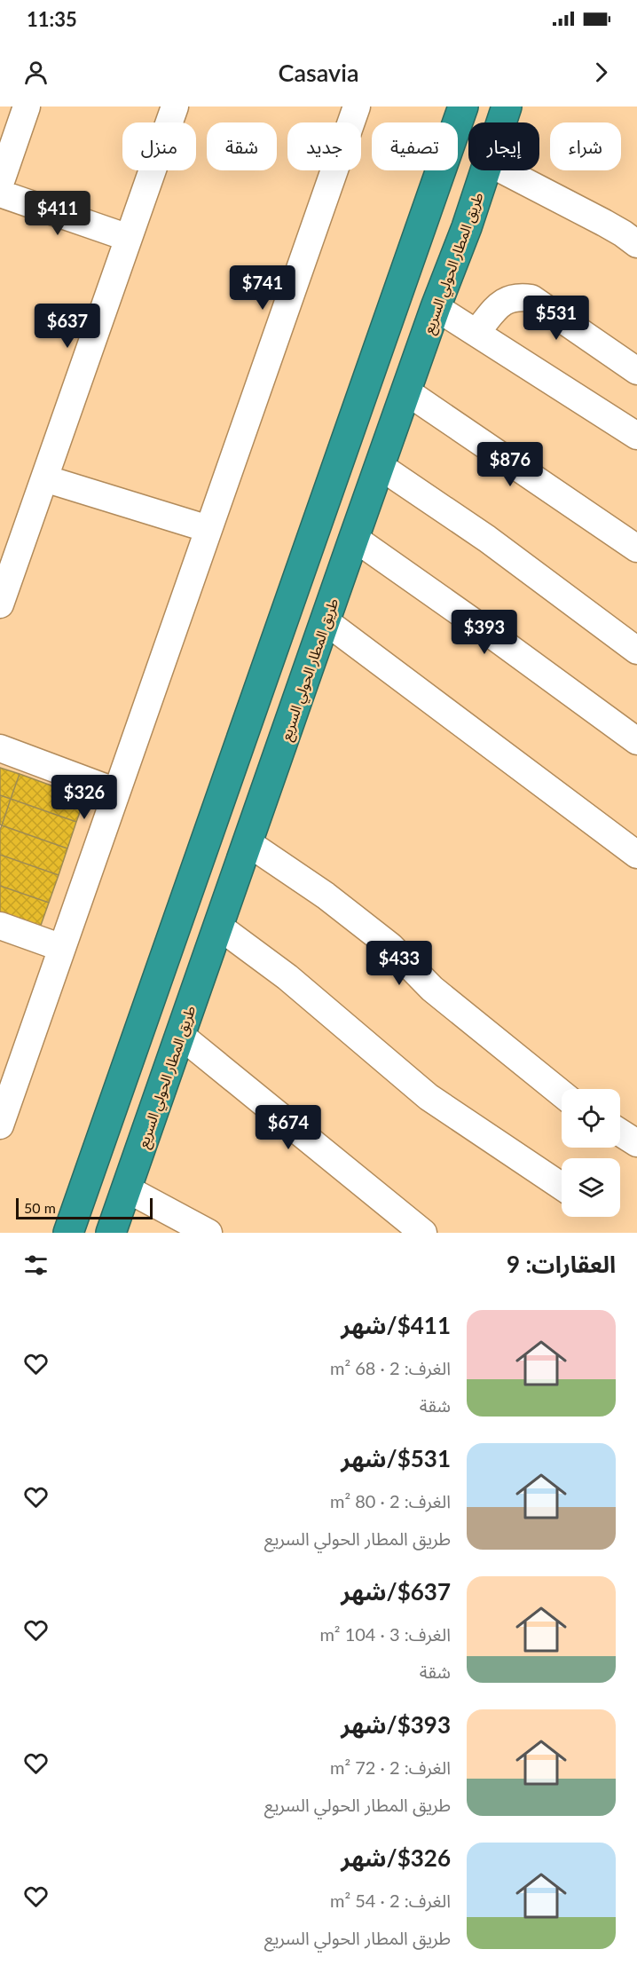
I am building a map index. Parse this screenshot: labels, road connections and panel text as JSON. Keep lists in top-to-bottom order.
{
  "streets": {
    "highway": ["طريق المطار الحولي السريع"]
  },
  "scale_bar": "50 m",
  "page": {
    "status": "11:35",
    "header": "Casavia",
    "chip": [
      "شراء",
      "إيجار",
      "تصفية",
      "جديد",
      "شقة",
      "منزل"
    ],
    "price": [
      "$411",
      "$741",
      "$531",
      "$637",
      "$876",
      "$393",
      "$326",
      "$433",
      "$674"
    ],
    "scale": "50 m",
    "heading": "العقارات: 9",
    "list": [
      {
        "name": "$411/شهر",
        "note": "الغرف: 2 · 68 m² · شقة"
      },
      {
        "name": "$531/شهر",
        "note": "الغرف: 2 · 80 m² · طريق المطار الحولي السريع"
      },
      {
        "name": "$637/شهر",
        "note": "الغرف: 3 · 104 m² · شقة"
      },
      {
        "name": "$393/شهر",
        "note": "الغرف: 2 · 72 m² · طريق المطار الحولي السريع"
      },
      {
        "name": "$326/شهر",
        "note": "الغرف: 2 · 54 m² · طريق المطار الحولي السريع"
      }
    ]
  }
}
